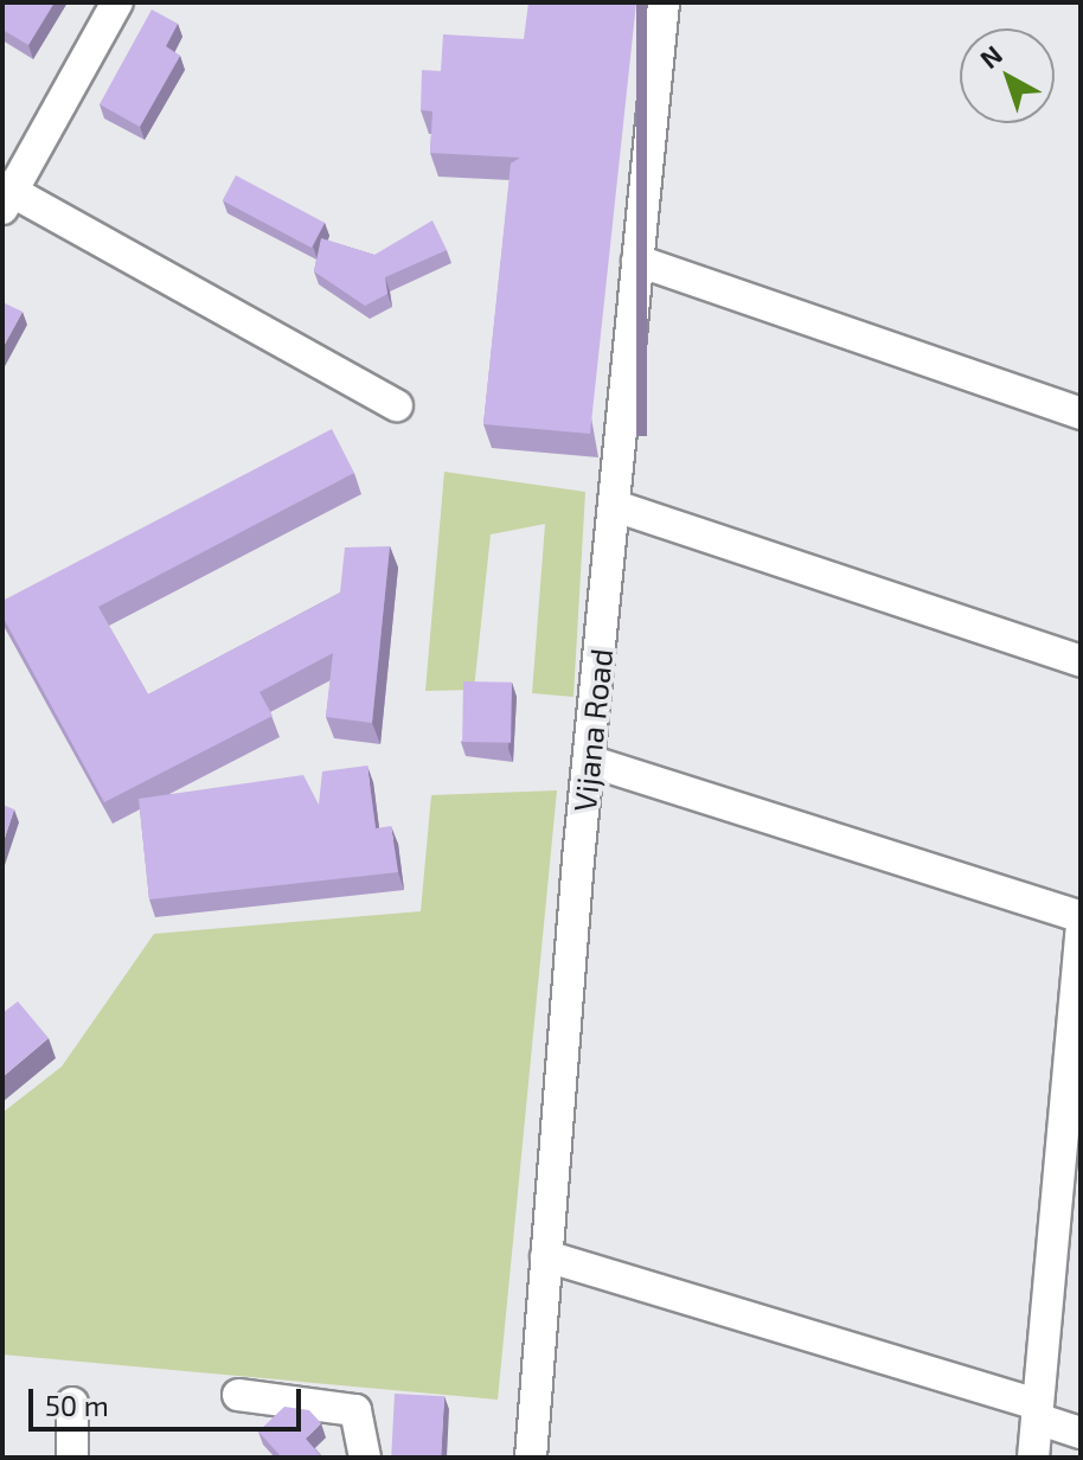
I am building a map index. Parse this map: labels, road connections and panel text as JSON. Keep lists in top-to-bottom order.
{
  "streets": {
    "street": ["Vijana Road"]
  },
  "scale_bar": "50 m",
  "north": "top left"
}
